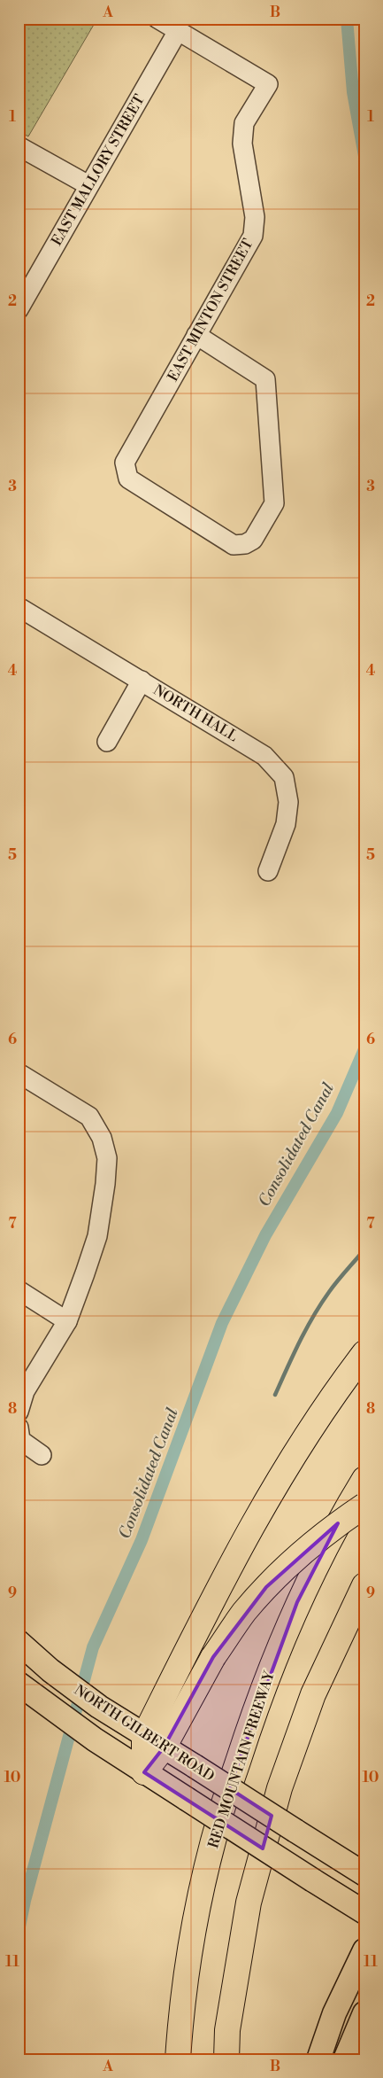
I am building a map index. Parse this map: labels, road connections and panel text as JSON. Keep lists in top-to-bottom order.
{
  "streets": {
    "highway": ["RED MOUNTAIN FREEWAY"],
    "main road": ["NORTH GILBERT ROAD"],
    "street": ["EAST MALLORY STREET", "EAST MINTON STREET", "NORTH HALL"]
  },
  "crossings": [
    ["EAST MALLORY STREET", "EAST MINTON STREET"]
  ],
  "water": ["Consolidated Canal"],
  "grid": {
    "columns": ["A", "B"],
    "rows": [
      "1",
      "2",
      "3",
      "4",
      "5",
      "6",
      "7",
      "8",
      "9",
      "10",
      "11"
    ]
  }
}
